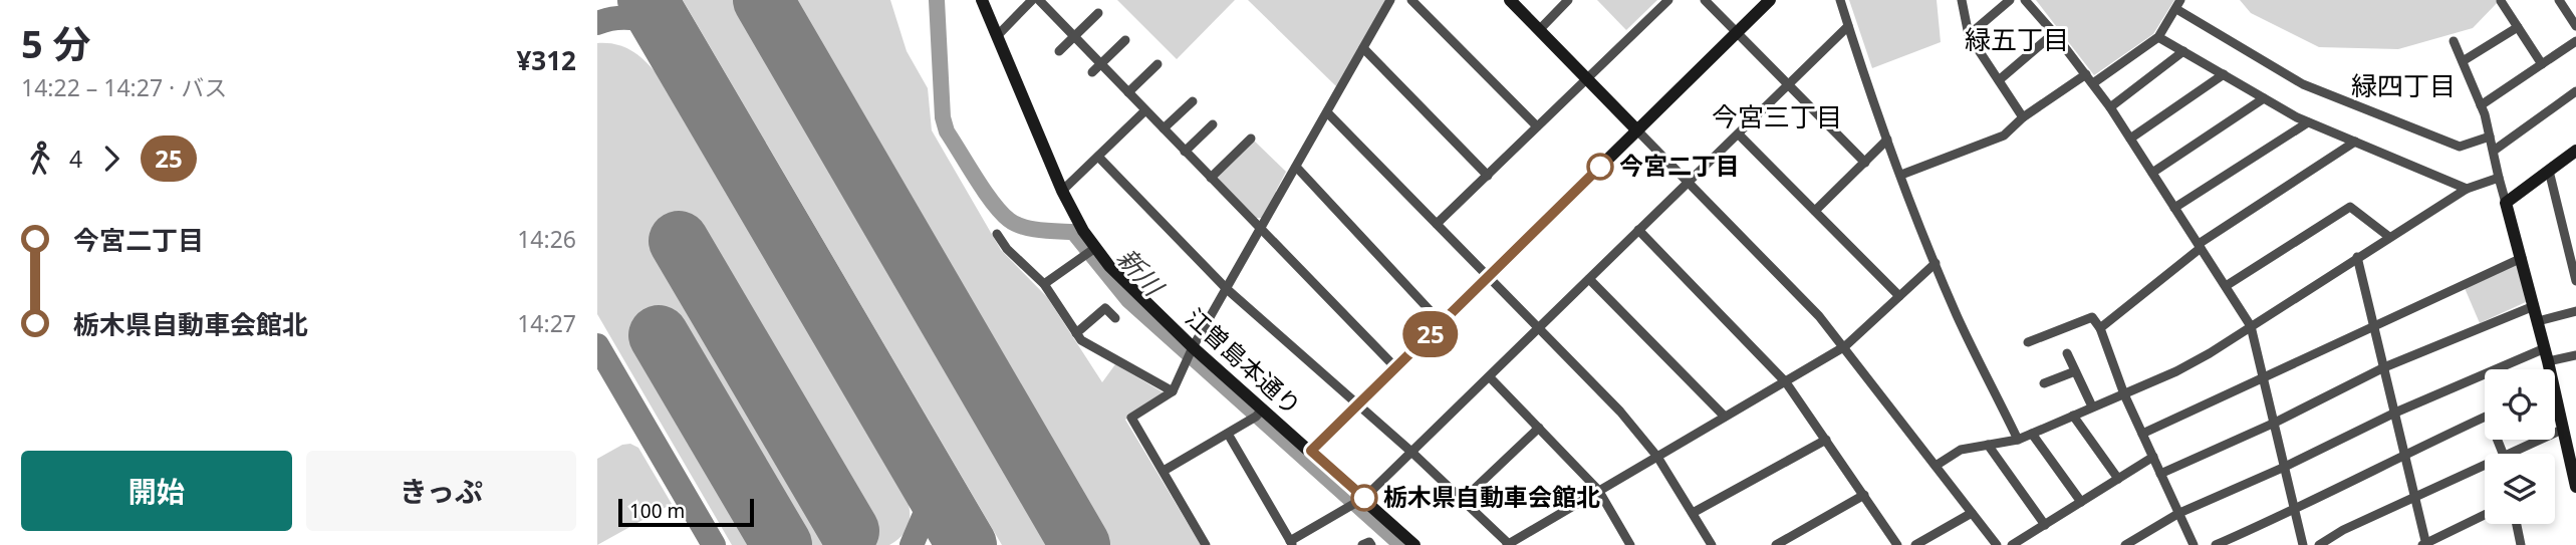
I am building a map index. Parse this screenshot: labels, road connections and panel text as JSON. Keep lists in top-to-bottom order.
{
  "streets": {
    "street": ["江曽島本通り"]
  },
  "districts": ["緑五丁目", "緑四丁目", "今宮三丁目"],
  "water": ["新川"],
  "places": ["今宮二丁目", "栃木県自動車会館北"],
  "lines": ["bus line 25"],
  "scale_bar": "100 m",
  "page": {
    "heading": ["5 分", "14:22 – 14:27 · バス", "¥312"],
    "on_map": "25",
    "legs": ["4", "25"],
    "list": [
      {
        "name": "今宮二丁目",
        "value": "14:26"
      },
      {
        "name": "栃木県自動車会館北",
        "value": "14:27"
      }
    ],
    "buttons": ["開始", "きっぷ"],
    "scale": "100 m"
  }
}
